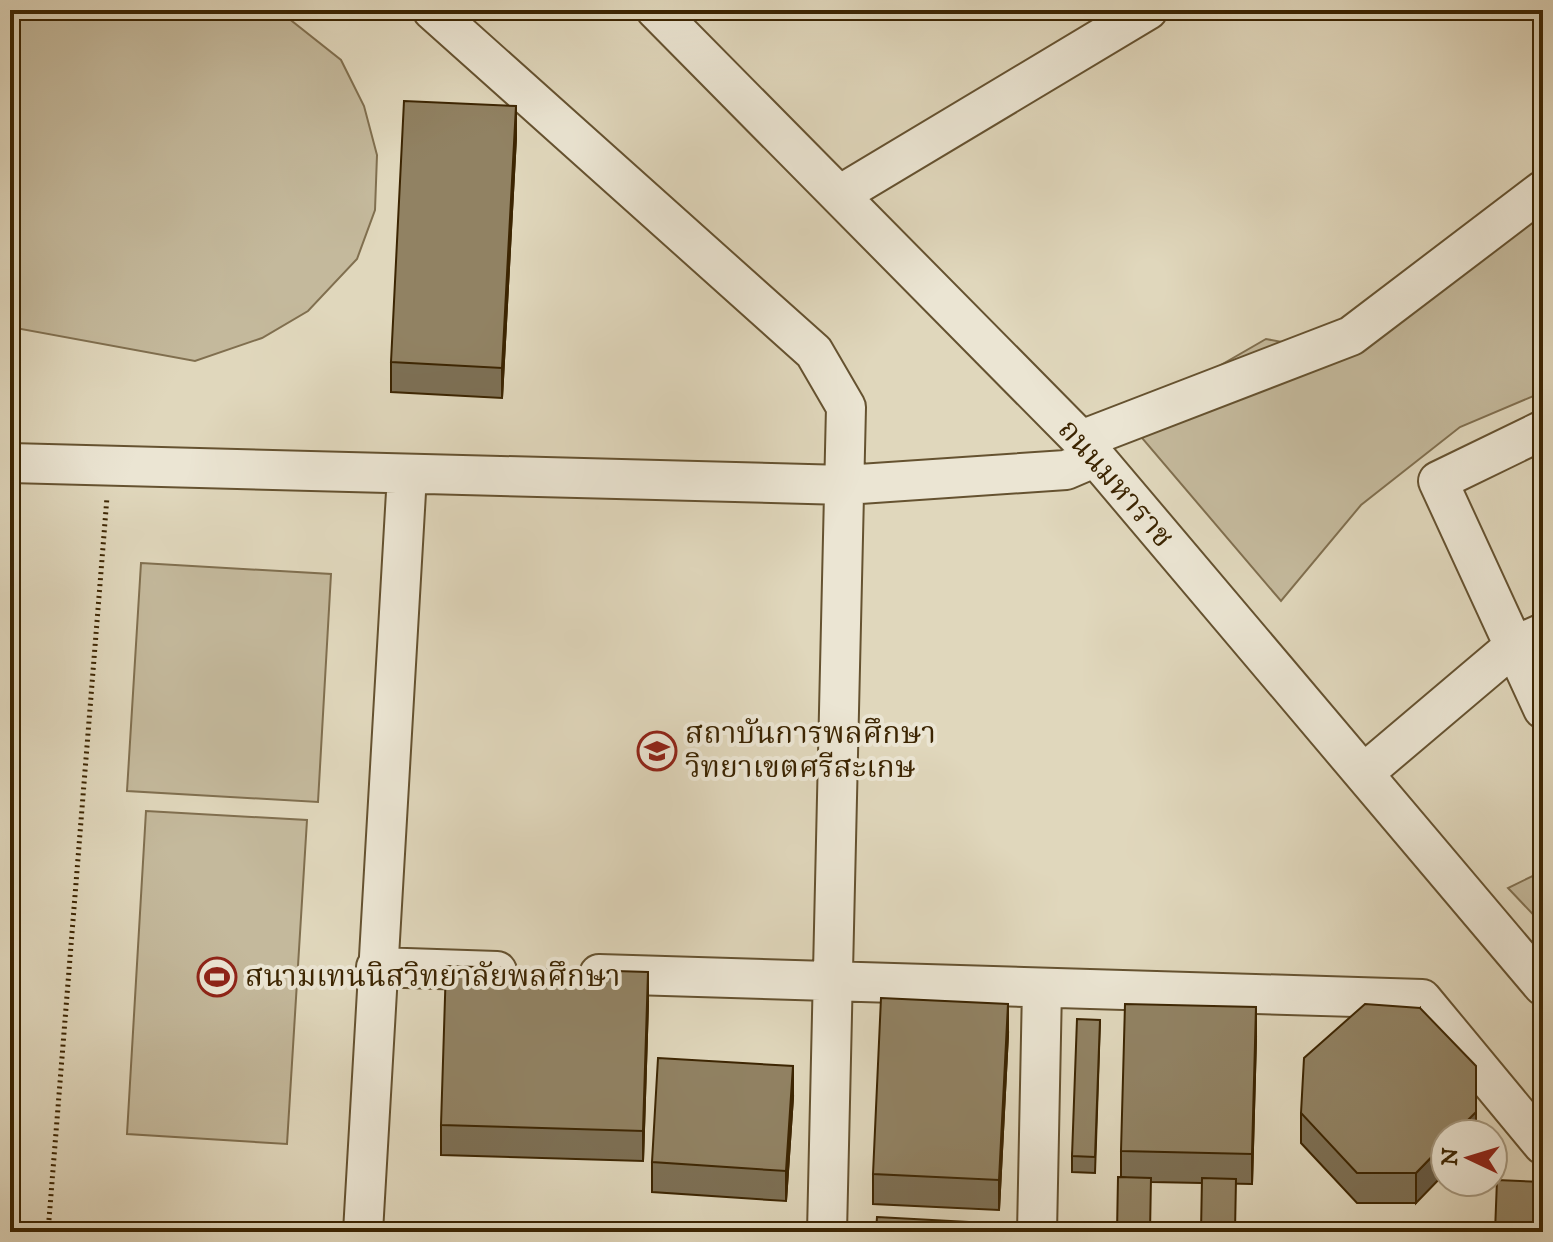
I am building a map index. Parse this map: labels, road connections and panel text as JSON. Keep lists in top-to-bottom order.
{
  "streets": {
    "street": ["ถนนมหาราช"]
  },
  "places": {
    "school or university": ["สถาบันการพลศึกษา วิทยาเขตศรีสะเกษ"],
    "sports": ["สนามเทนนิสวิทยาลัยพลศึกษา"]
  },
  "north": "left"
}
